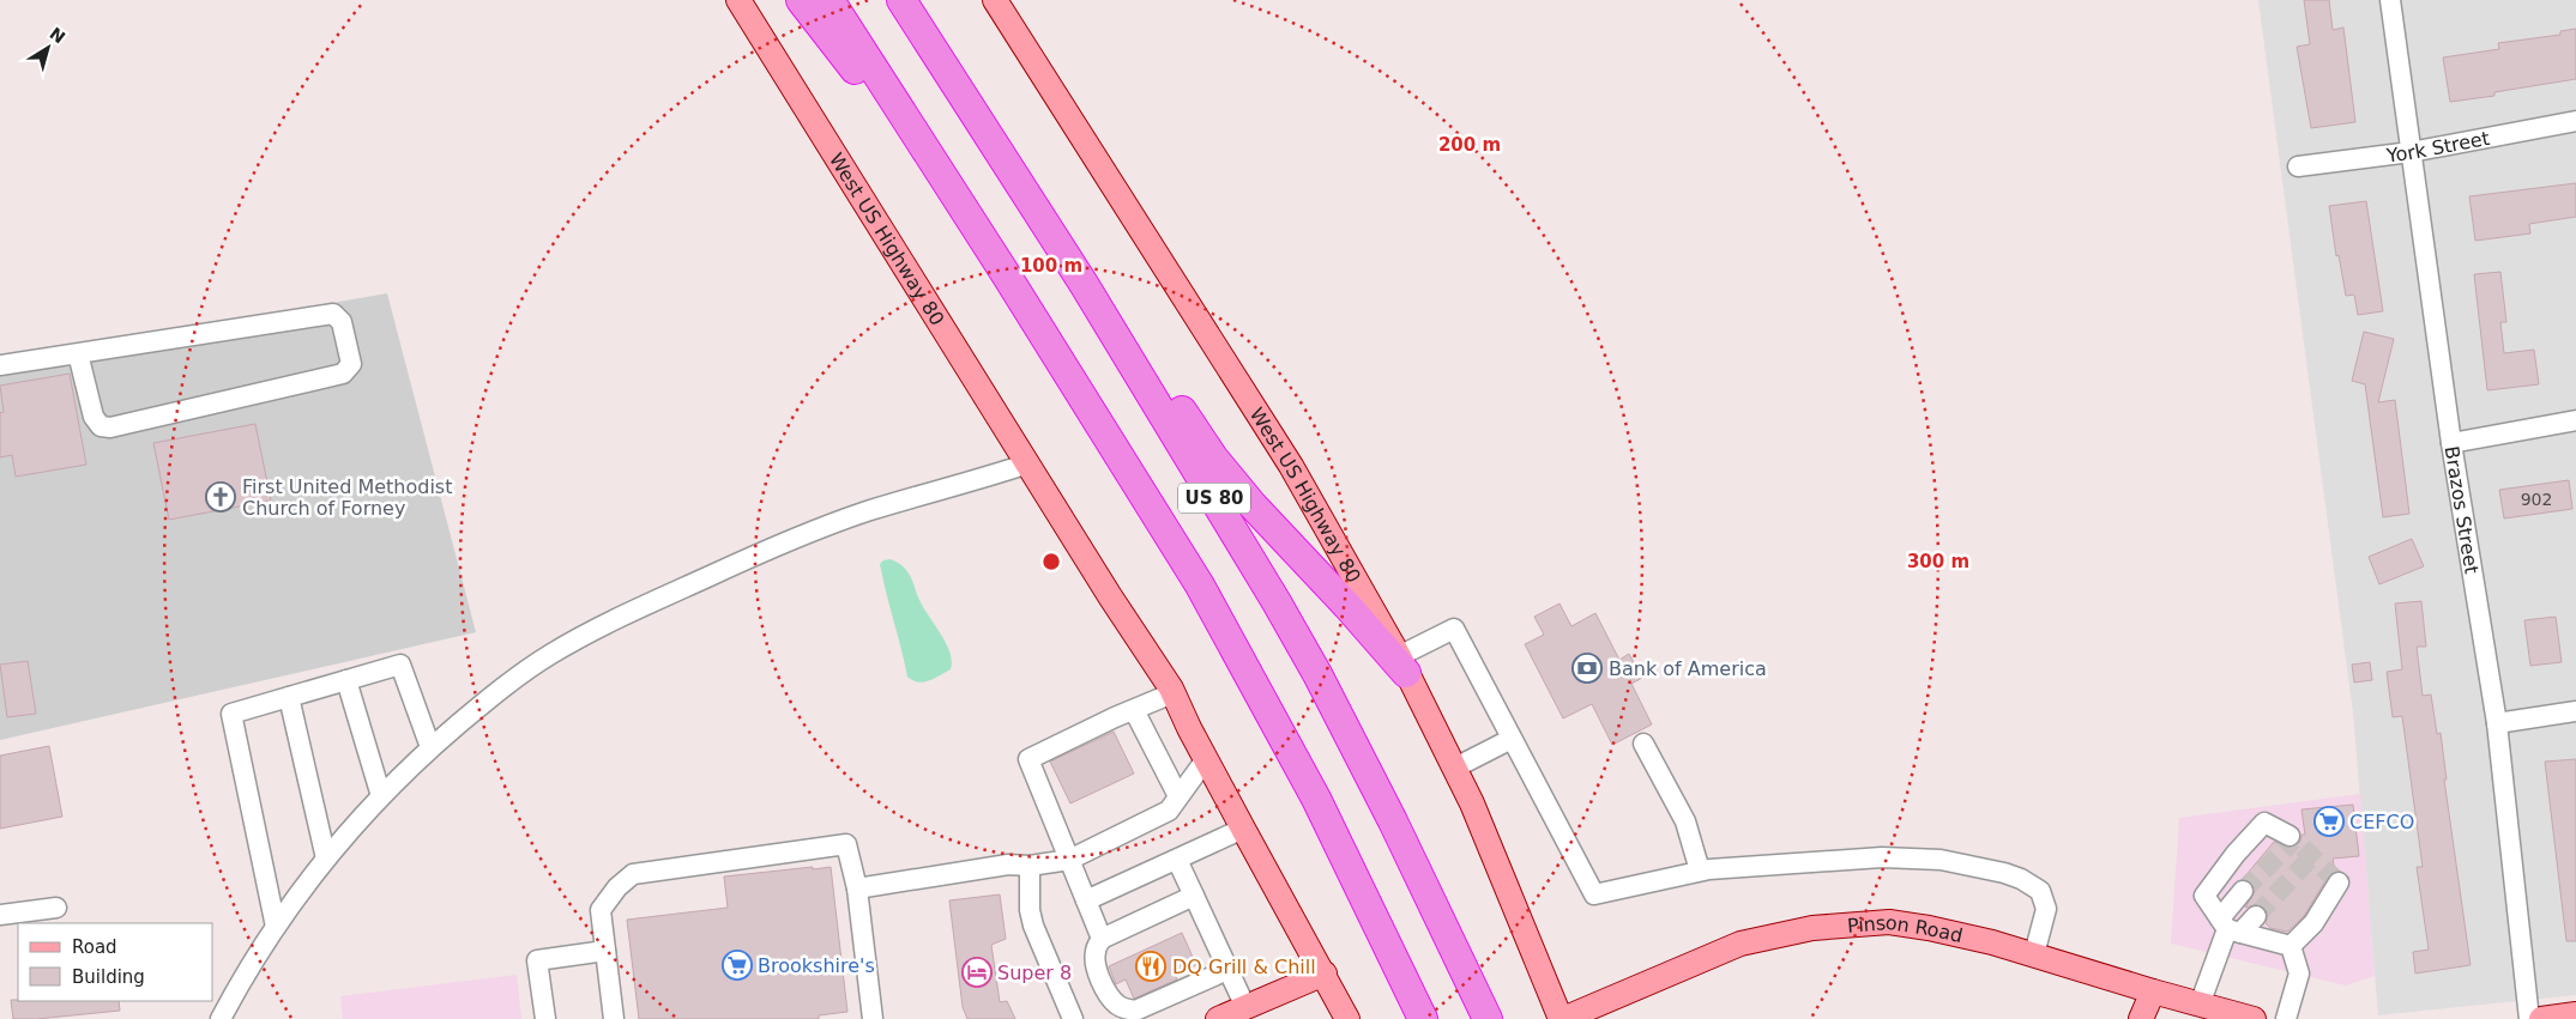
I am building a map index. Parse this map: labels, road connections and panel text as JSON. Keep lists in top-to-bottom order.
{
  "streets": {
    "highway": ["US 80"],
    "main road": ["West US Highway 80", "Pinson Road"],
    "street": ["York Street", "Brazos Street"]
  },
  "crossings": [
    ["York Street", "Brazos Street"],
    ["West US Highway 80", "Pinson Road"]
  ],
  "places": {
    "church": ["First United Methodist Church of Forney"],
    "bank": ["Bank of America"],
    "supermarket": ["CEFCO", "Brookshire's"],
    "restaurant": ["DQ Grill & Chill"],
    "hotel": ["Super 8"]
  },
  "house_numbers": ["902"],
  "legend": ["Road", "Building"],
  "north": "top right",
  "rings": ["200 m", "100 m", "300 m"]
}
